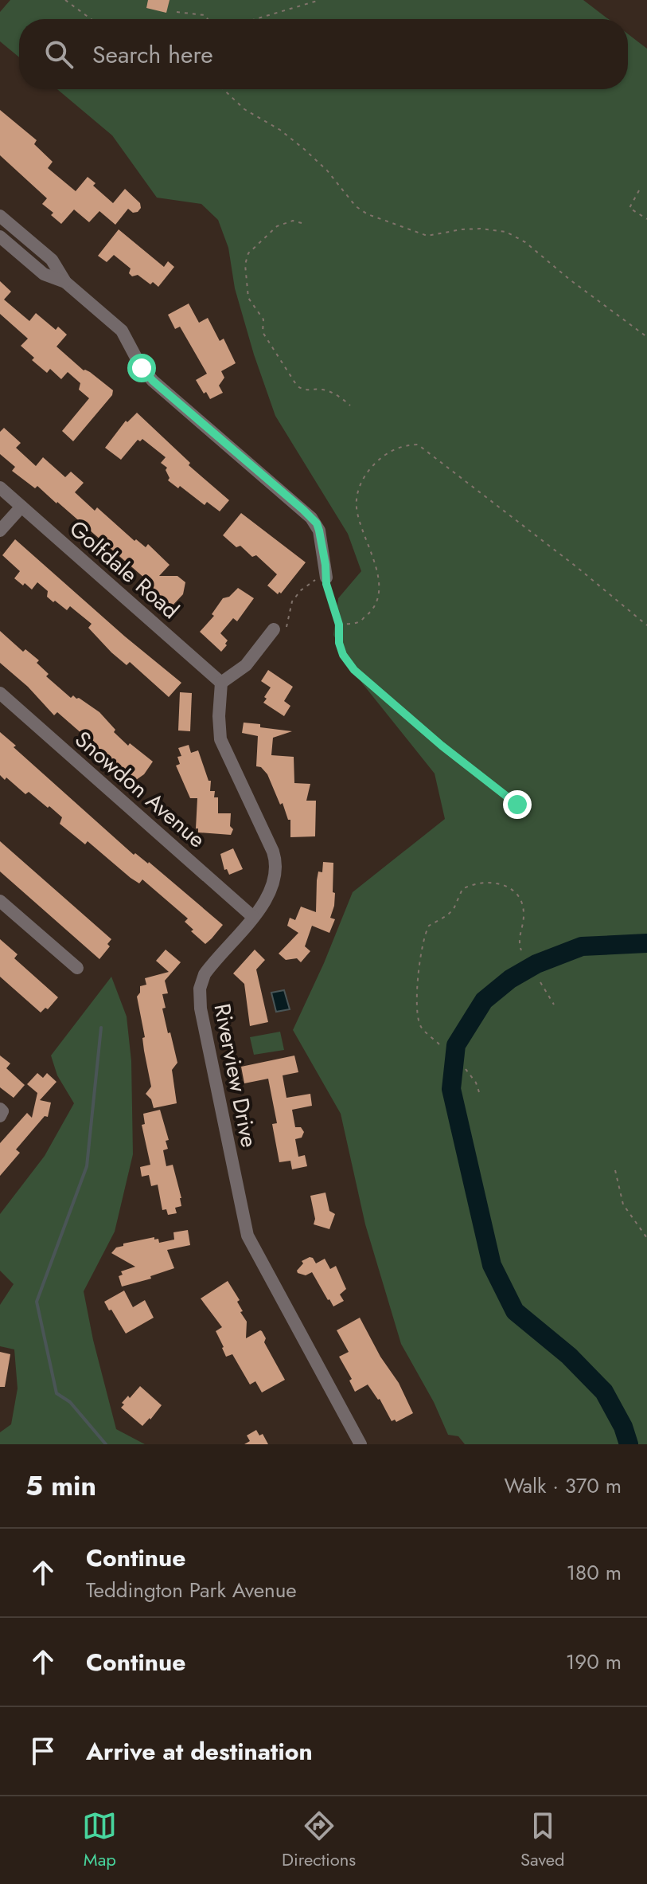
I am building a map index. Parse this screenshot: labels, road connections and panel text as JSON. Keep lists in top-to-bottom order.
{
  "streets": {
    "street": ["Golfdale Road", "Snowdon Avenue", "Riverview Drive"]
  },
  "crossings": [
    ["Golfdale Road", "Riverview Drive"],
    ["Snowdon Avenue", "Riverview Drive"]
  ],
  "page": {
    "search": "Search here",
    "heading": ["5 min", "Walk · 370 m"],
    "list": [
      ["Continue", "Teddington Park Avenue", "180 m"],
      ["Continue", "190 m"],
      "Arrive at destination"
    ],
    "nav": ["Map", "Directions", "Saved"]
  }
}
